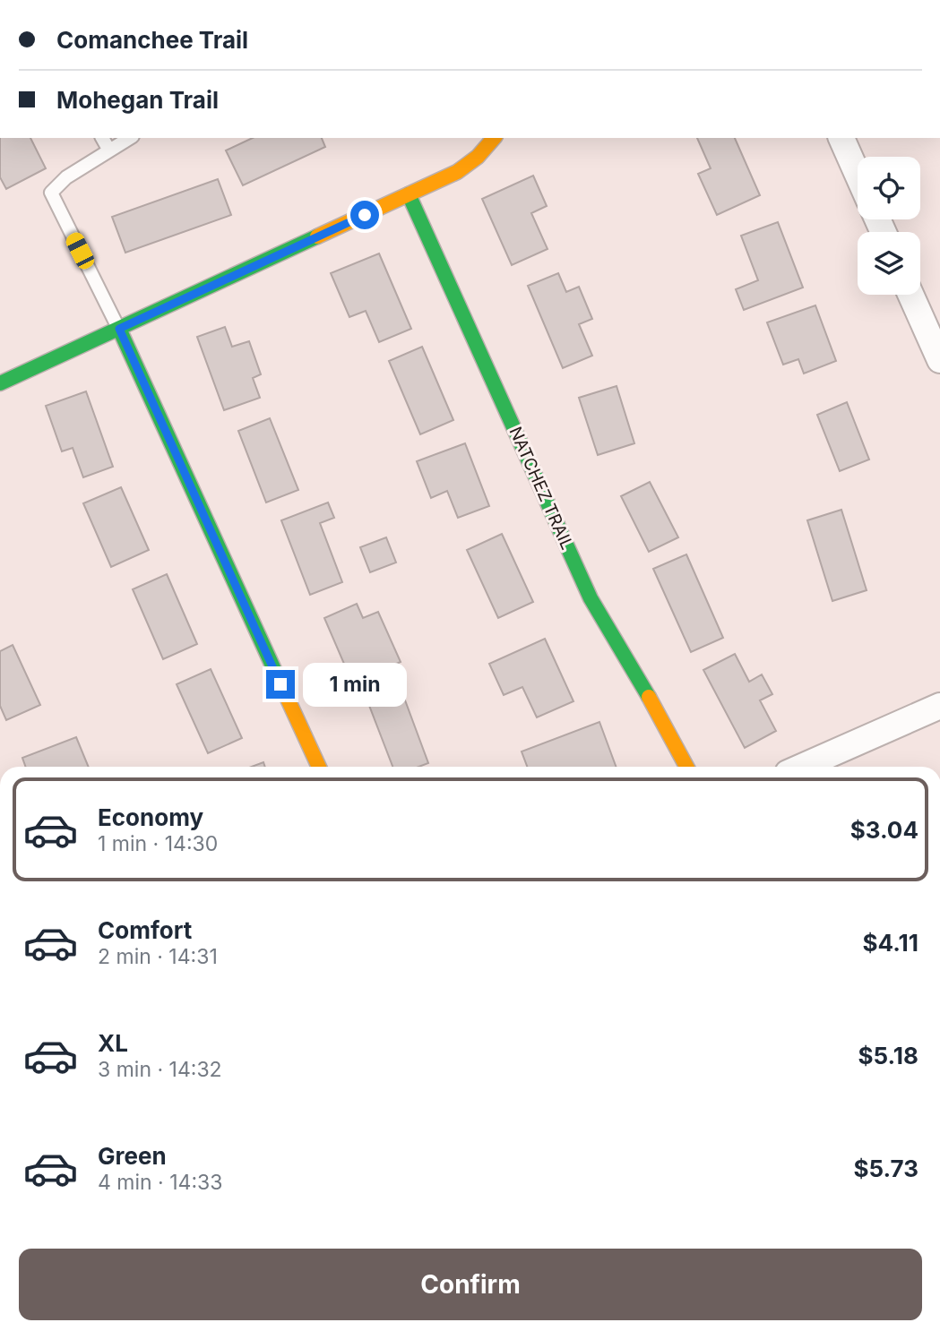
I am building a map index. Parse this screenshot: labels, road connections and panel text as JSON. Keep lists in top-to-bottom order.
{
  "streets": {
    "street": ["NATCHEZ TRAIL"]
  },
  "page": {
    "banner": ["Comanchee Trail", "Mohegan Trail"],
    "bubble": "1 min",
    "list": [
      {
        "name": "Economy",
        "note": "1 min · 14:30",
        "value": "$3.04"
      },
      {
        "name": "Comfort",
        "note": "2 min · 14:31",
        "value": "$4.11"
      },
      {
        "name": "XL",
        "note": "3 min · 14:32",
        "value": "$5.18"
      },
      {
        "name": "Green",
        "note": "4 min · 14:33",
        "value": "$5.73"
      }
    ],
    "buttons": "Confirm"
  }
}
